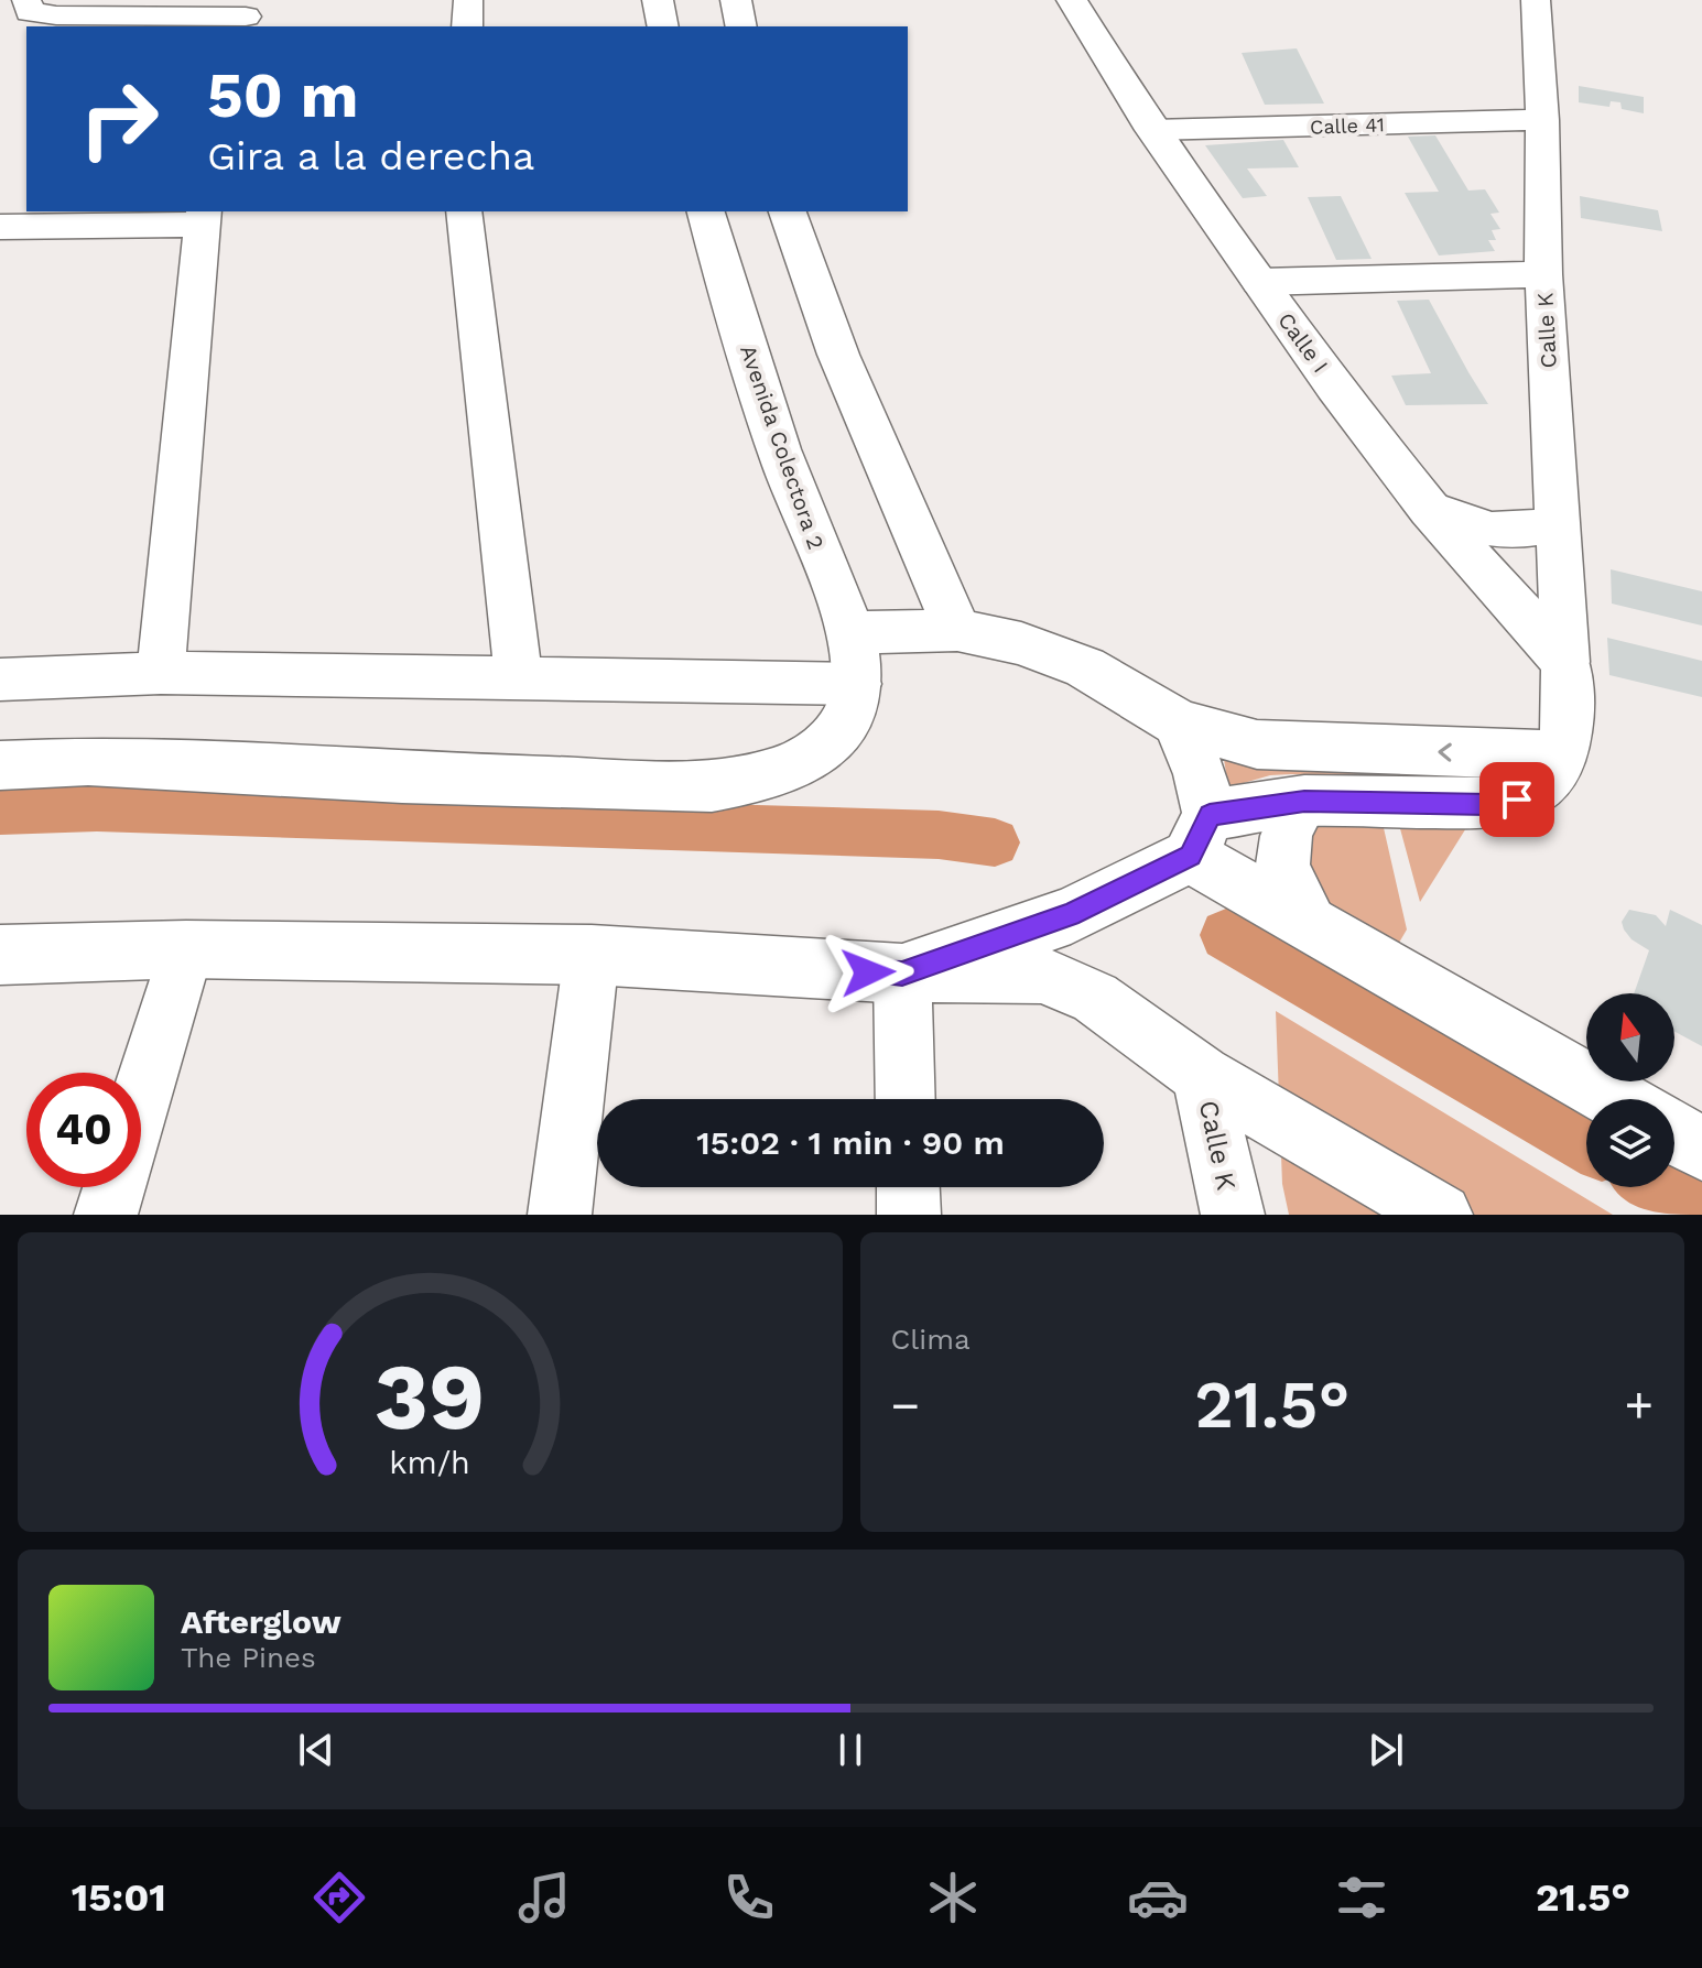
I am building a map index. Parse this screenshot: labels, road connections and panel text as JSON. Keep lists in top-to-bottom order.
{
  "streets": {
    "street": [
      "Calle 41",
      "Calle K",
      "Calle I",
      "Avenida Colectora 2"
    ]
  },
  "crossings": [
    ["Calle 41", "Calle K"],
    ["Calle 41", "Calle I"],
    ["Calle K", "Calle I"]
  ],
  "north": "top",
  "page": {
    "turn": ["50 m", "Gira a la derecha"],
    "limit": "40",
    "trip": "15:02 · 1 min · 90 m",
    "tile": "Clima",
    "heat": ["−", "21.5°", "+"],
    "song": ["Afterglow", "The Pines"],
    "tabs": ["15:01", "21.5°"],
    "gauge": ["39", "km/h"]
  }
}
